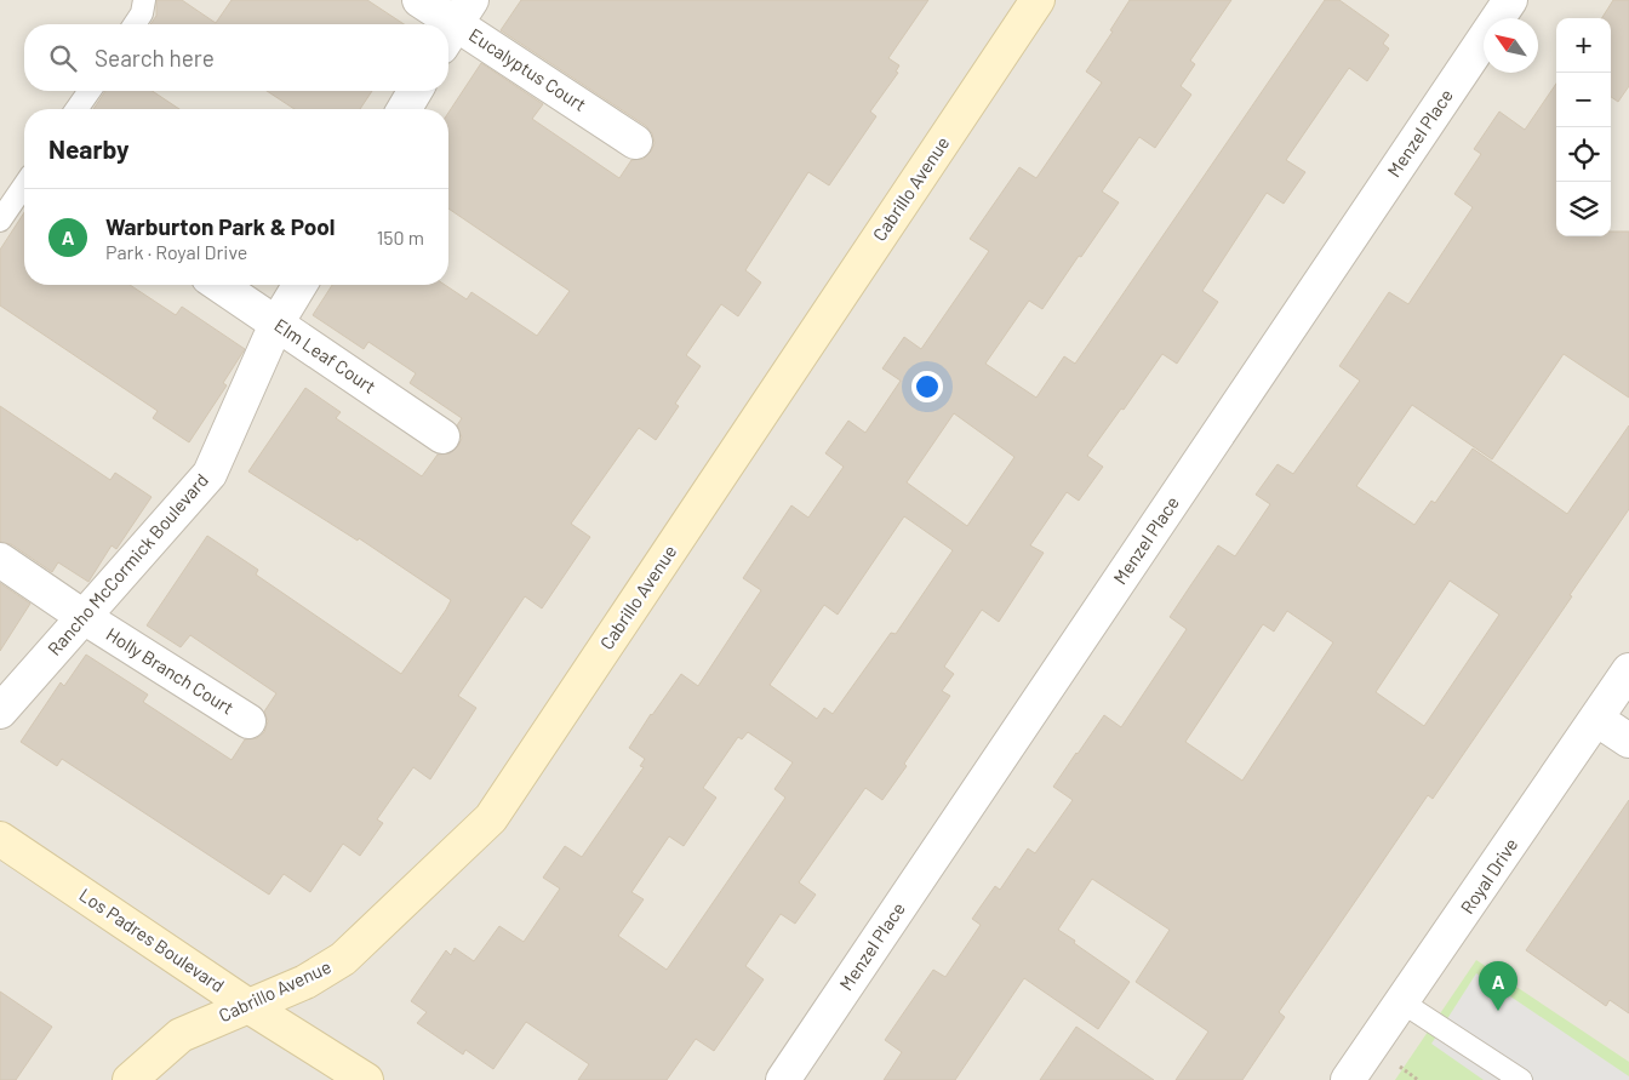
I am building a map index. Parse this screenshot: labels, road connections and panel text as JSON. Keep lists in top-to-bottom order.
{
  "streets": {
    "street": [
      "Eucalyptus Court",
      "Menzel Place",
      "Cabrillo Avenue",
      "Elm Leaf Court",
      "Rancho McCormick Boulevard",
      "Holly Branch Court",
      "Royal Drive",
      "Los Padres Boulevard"
    ]
  },
  "crossings": [
    ["Cabrillo Avenue", "Los Padres Boulevard"],
    ["Elm Leaf Court", "Rancho McCormick Boulevard"],
    ["Rancho McCormick Boulevard", "Holly Branch Court"]
  ],
  "north": "top left",
  "page": {
    "map_buttons": ["+", "−"],
    "search": "Search here",
    "heading": "Nearby",
    "list": [
      {
        "mark": "A",
        "name": "Warburton Park & Pool",
        "note": "Park · Royal Drive",
        "value": "150 m"
      }
    ],
    "pins": "A"
  }
}
